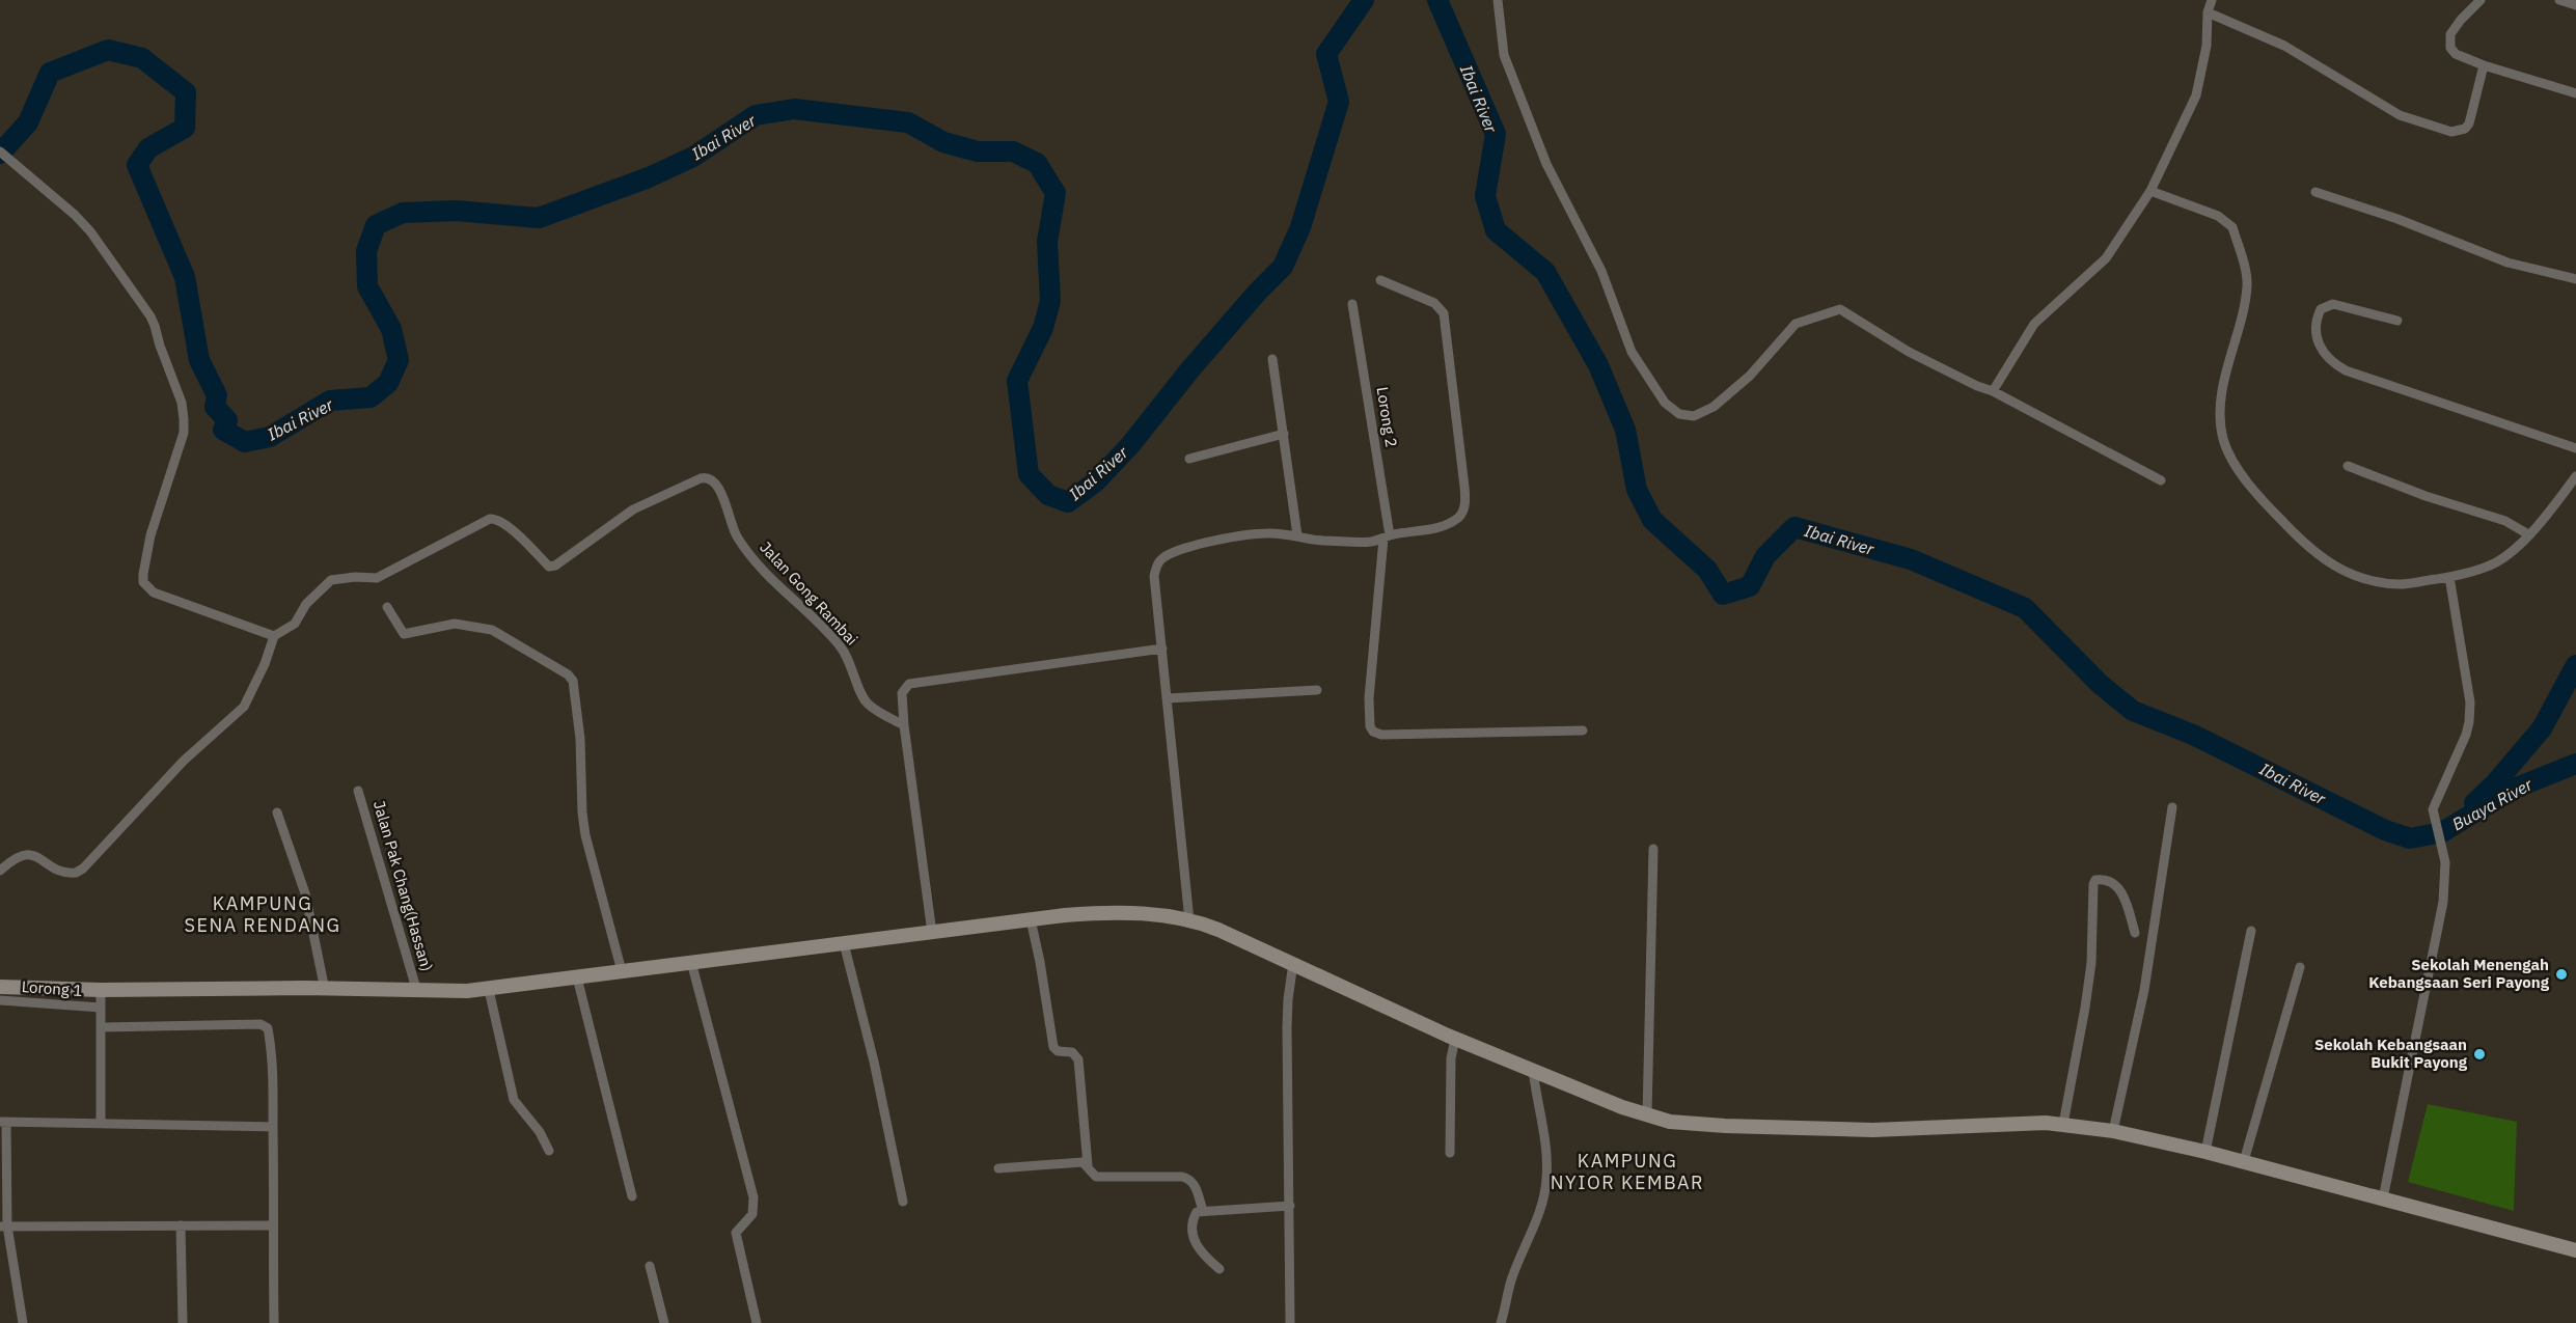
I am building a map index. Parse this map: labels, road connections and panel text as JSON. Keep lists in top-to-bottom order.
{
  "streets": {
    "street": [
      "Lorong 2",
      "Jalan Gong Rambai",
      "Jalan Pak Chang(Hassan)",
      "Lorong 1"
    ]
  },
  "districts": ["KAMPUNG SENA RENDANG", "KAMPUNG NYIOR KEMBAR"],
  "water": ["Ibai River", "Buaya River"],
  "places": ["Sekolah Menengah Kebangsaan Seri Payong", "Sekolah Kebangsaan Bukit Payong"]
}
